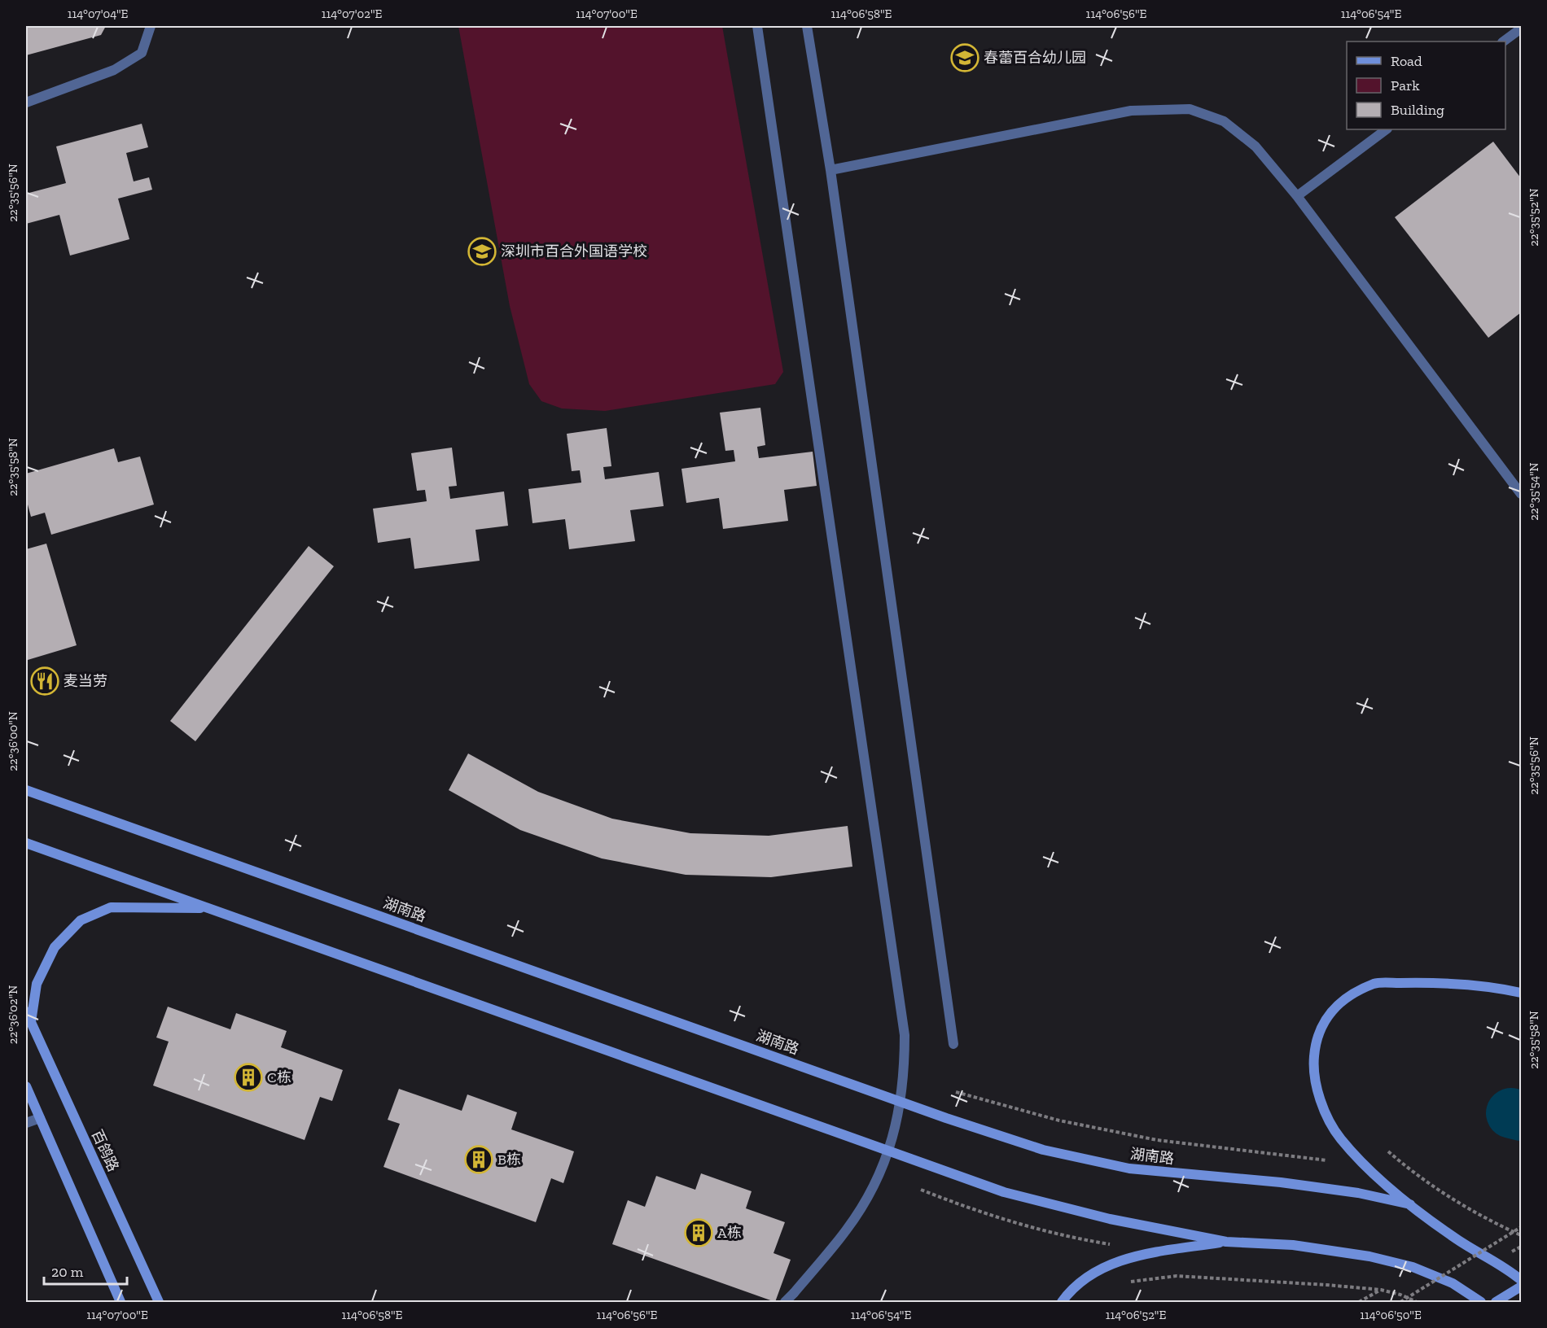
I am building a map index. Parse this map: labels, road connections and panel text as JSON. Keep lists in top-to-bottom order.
{
  "streets": {
    "main road": ["湖南路", "百鸽路"]
  },
  "places": {
    "school or university": ["春蕾百合幼儿园", "深圳市百合外国语学校"],
    "restaurant": ["麦当劳"],
    "building": ["C栋", "B栋", "A栋"]
  },
  "legend": ["Road", "Park", "Building"],
  "scale_bar": "20 m",
  "coordinates": [
    "114°07'04\"E",
    "114°07'02\"E",
    "114°07'00\"E",
    "114°06'58\"E",
    "114°06'56\"E",
    "114°06'54\"E",
    "22°35'56\"N",
    "22°35'52\"N",
    "22°35'58\"N",
    "22°35'54\"N",
    "22°36'00\"N",
    "22°36'02\"N",
    "114°06'52\"E",
    "114°06'50\"E"
  ]
}
